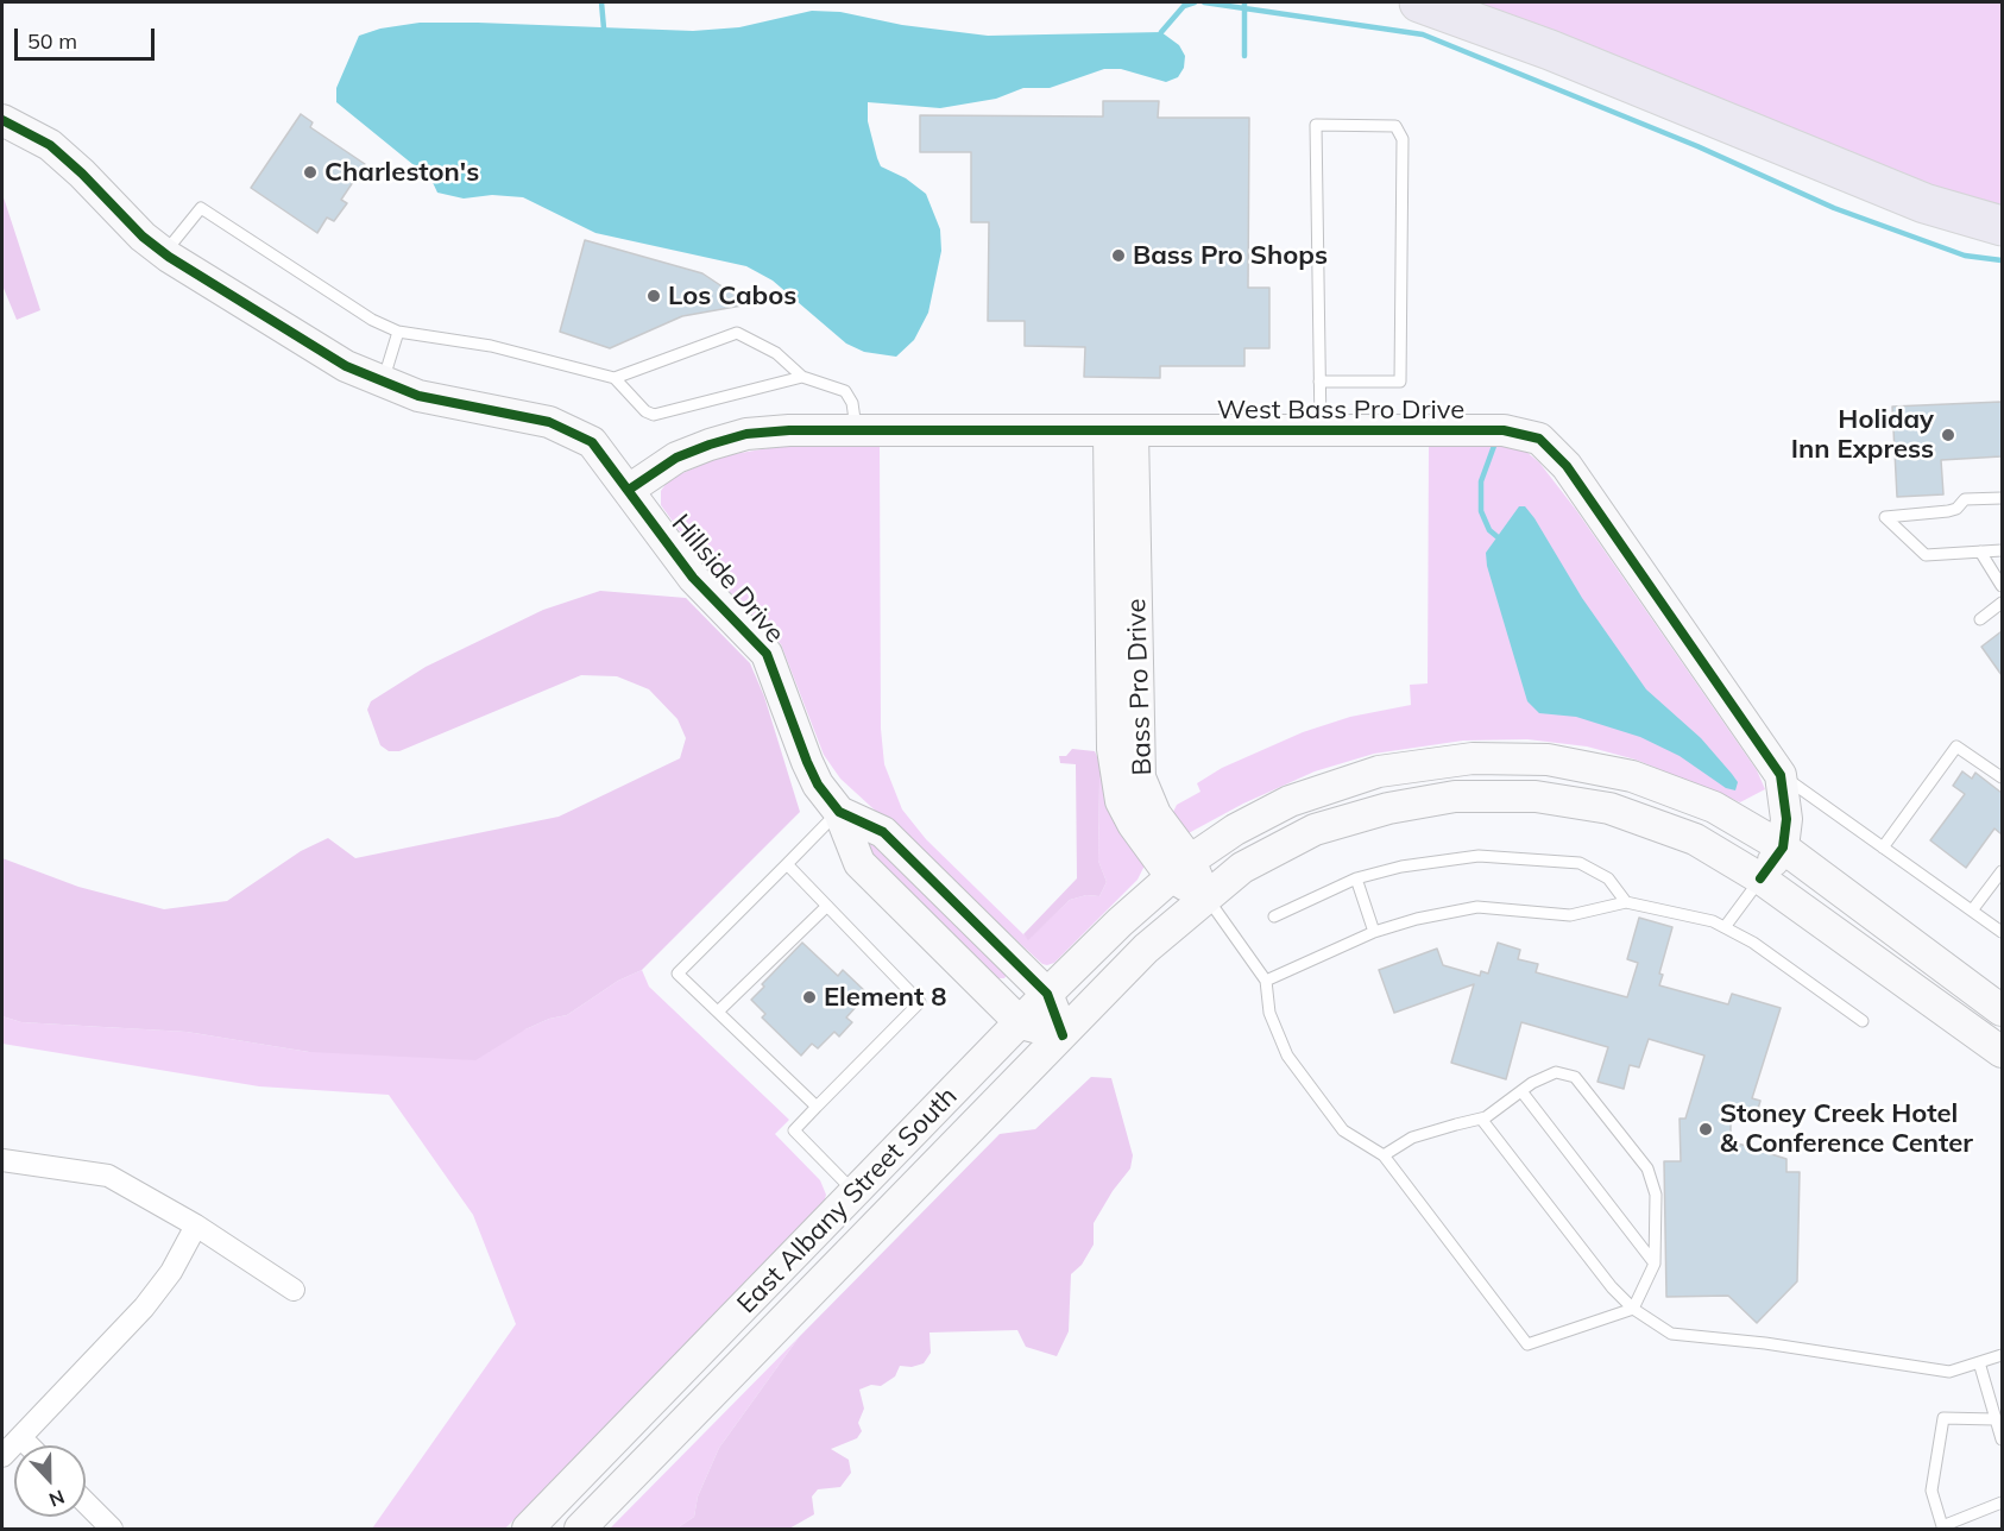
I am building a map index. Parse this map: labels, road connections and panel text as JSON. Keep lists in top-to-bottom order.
{
  "streets": {
    "street": [
      "West Bass Pro Drive",
      "Hillside Drive",
      "Bass Pro Drive",
      "East Albany Street South"
    ]
  },
  "crossings": [
    ["West Bass Pro Drive", "Hillside Drive"],
    ["West Bass Pro Drive", "Bass Pro Drive"],
    ["West Bass Pro Drive", "East Albany Street South"],
    ["Hillside Drive", "East Albany Street South"],
    ["Bass Pro Drive", "East Albany Street South"]
  ],
  "places": [
    "Charleston's",
    "Bass Pro Shops",
    "Los Cabos",
    "Holiday Inn Express",
    "Element 8",
    "Stoney Creek Hotel & Conference Center"
  ],
  "scale_bar": "50 m",
  "north": "bottom"
}
